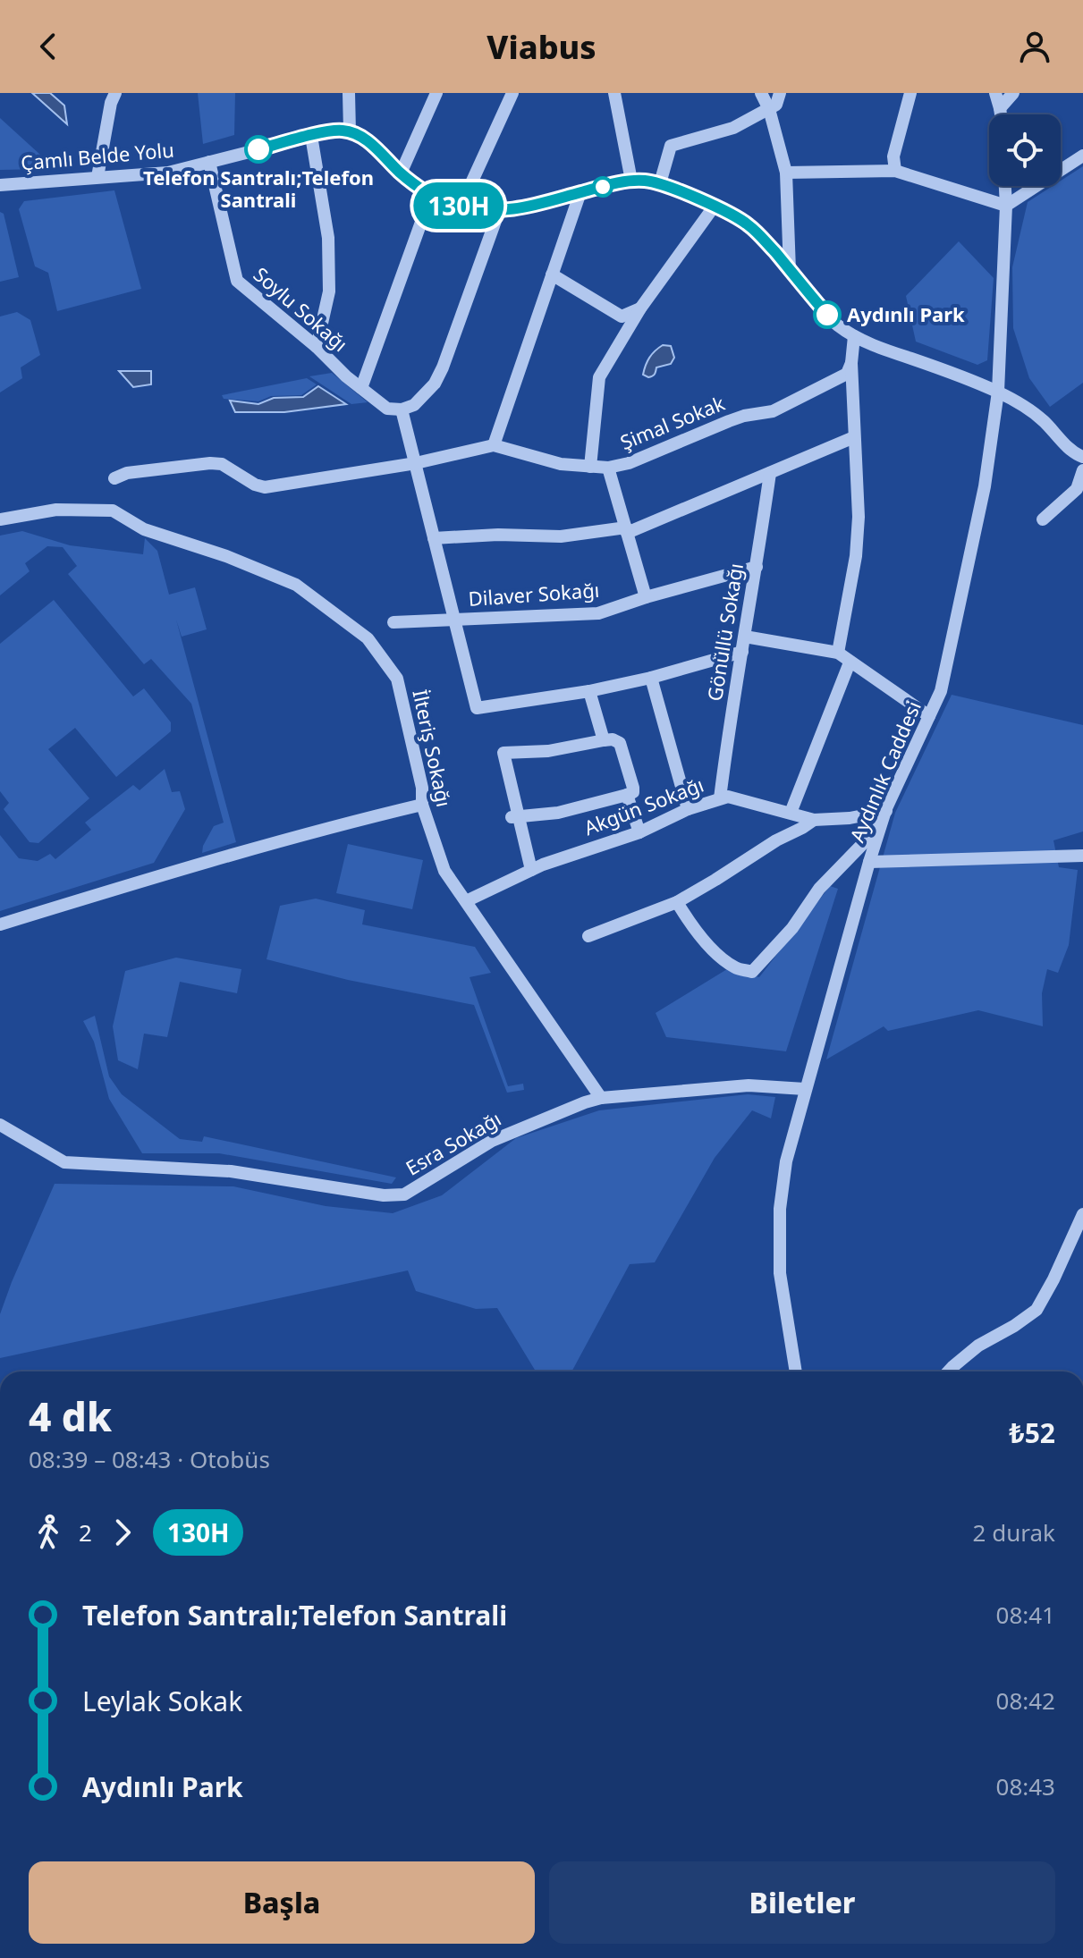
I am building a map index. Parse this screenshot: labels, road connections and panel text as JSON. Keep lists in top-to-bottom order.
{
  "streets": {
    "street": [
      "Çamlı Belde Yolu",
      "Soylu Sokağı",
      "Şimal Sokak",
      "Dilaver Sokağı",
      "Gönüllü Sokağı",
      "İlteriş Sokağı",
      "Aydınlık Caddesi",
      "Akgün Sokağı",
      "Esra Sokağı"
    ]
  },
  "crossings": [
    ["Çamlı Belde Yolu", "Soylu Sokağı"],
    ["Dilaver Sokağı", "Gönüllü Sokağı"],
    ["Gönüllü Sokağı", "Akgün Sokağı"],
    ["İlteriş Sokağı", "Akgün Sokağı"],
    ["İlteriş Sokağı", "Esra Sokağı"],
    ["Aydınlık Caddesi", "Akgün Sokağı"],
    ["Aydınlık Caddesi", "Esra Sokağı"]
  ],
  "places": ["Telefon Santralı;Telefon Santrali", "Aydınlı Park"],
  "lines": ["bus line 130H"],
  "page": {
    "header": "Viabus",
    "on_map": "130H",
    "heading": ["4 dk", "08:39 – 08:43 · Otobüs", "₺52"],
    "legs": ["2", "130H", "2 durak"],
    "list": [
      {
        "name": "Telefon Santralı;Telefon Santrali",
        "value": "08:41"
      },
      {
        "name": "Leylak Sokak",
        "value": "08:42"
      },
      {
        "name": "Aydınlı Park",
        "value": "08:43"
      }
    ],
    "buttons": ["Başla", "Biletler"]
  }
}
